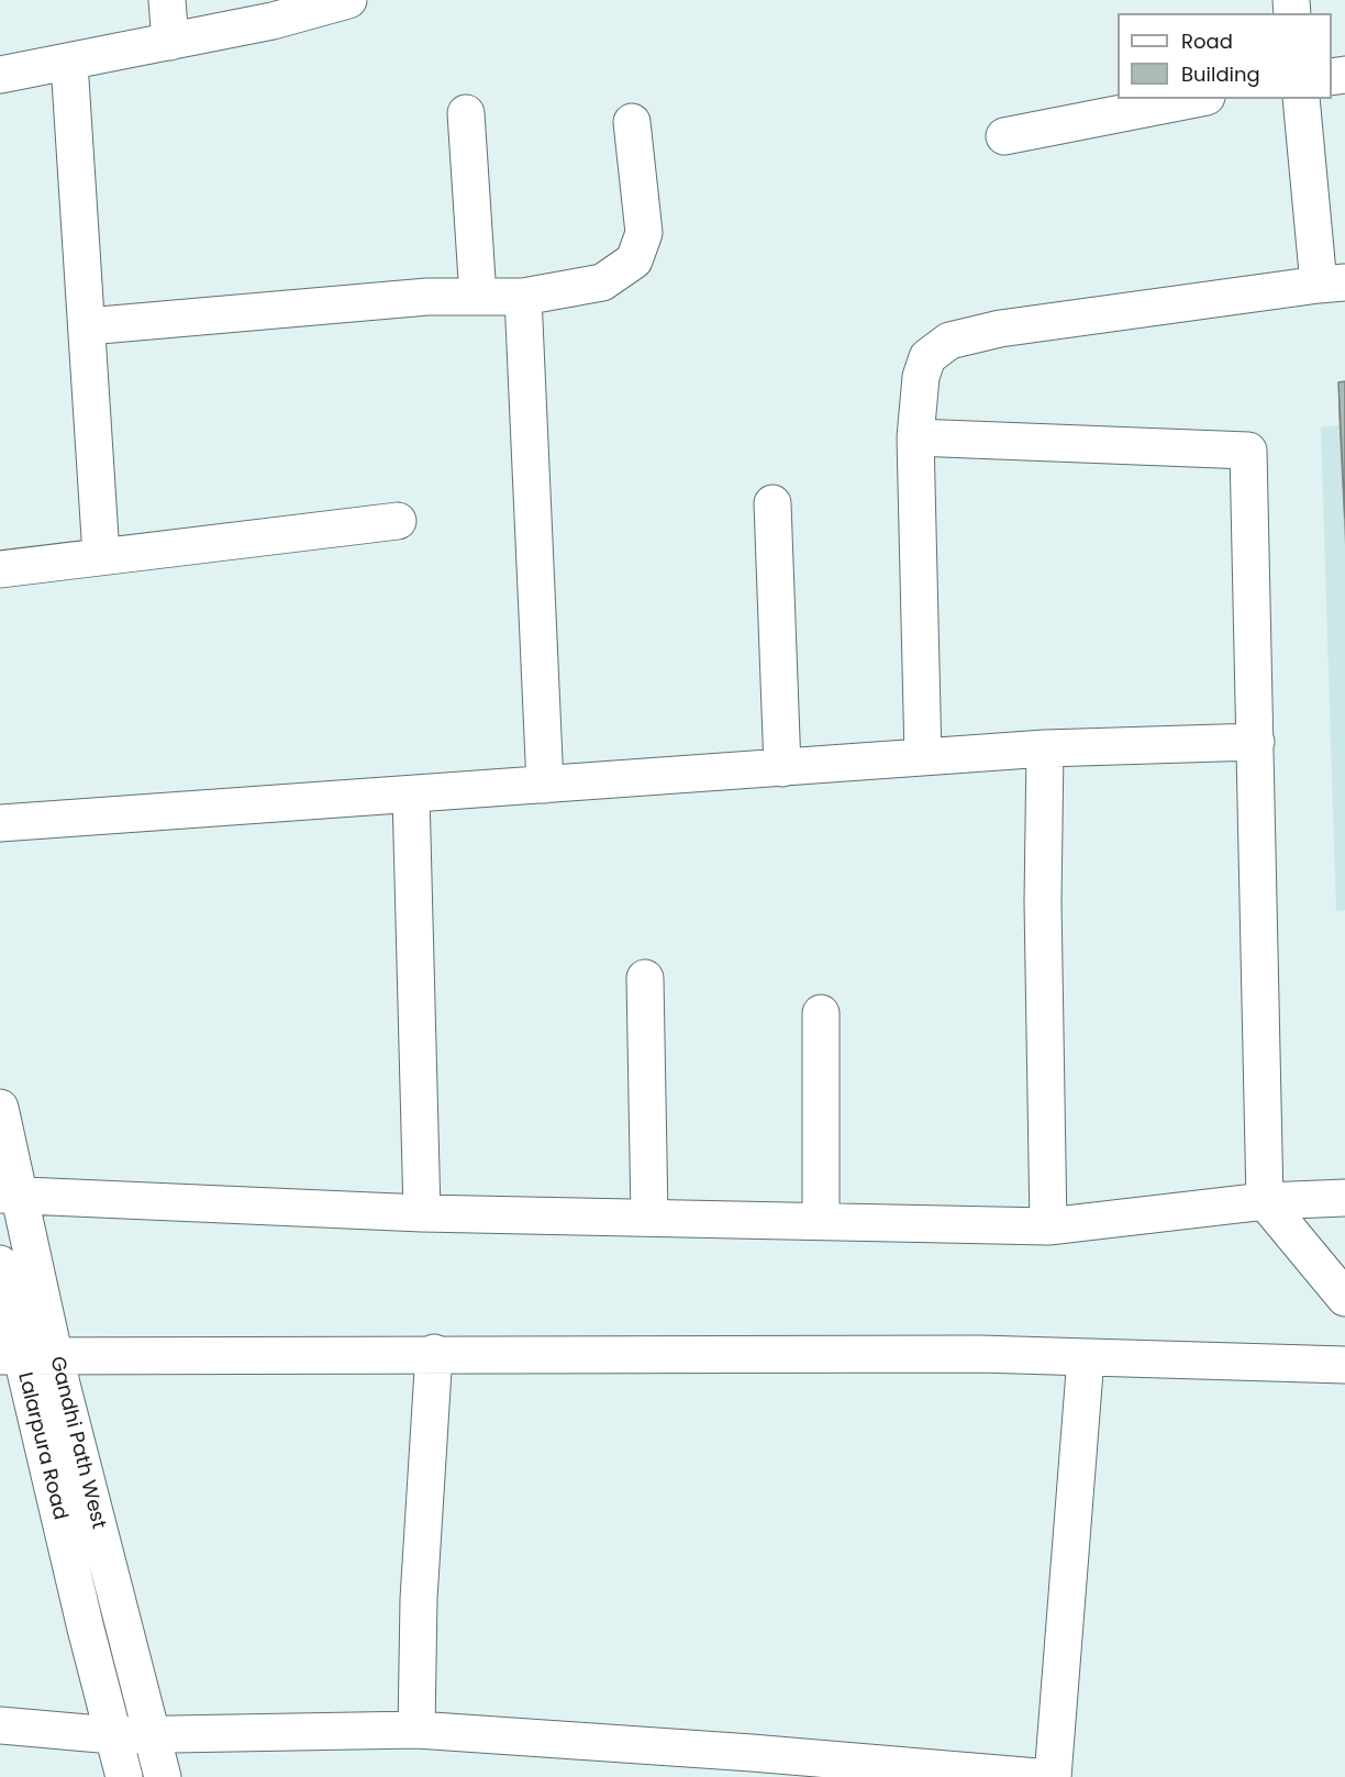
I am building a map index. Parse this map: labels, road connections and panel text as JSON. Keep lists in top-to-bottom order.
{
  "streets": {
    "street": ["Gandhi Path West", "Lalarpura Road"]
  },
  "legend": ["Road", "Building"]
}
